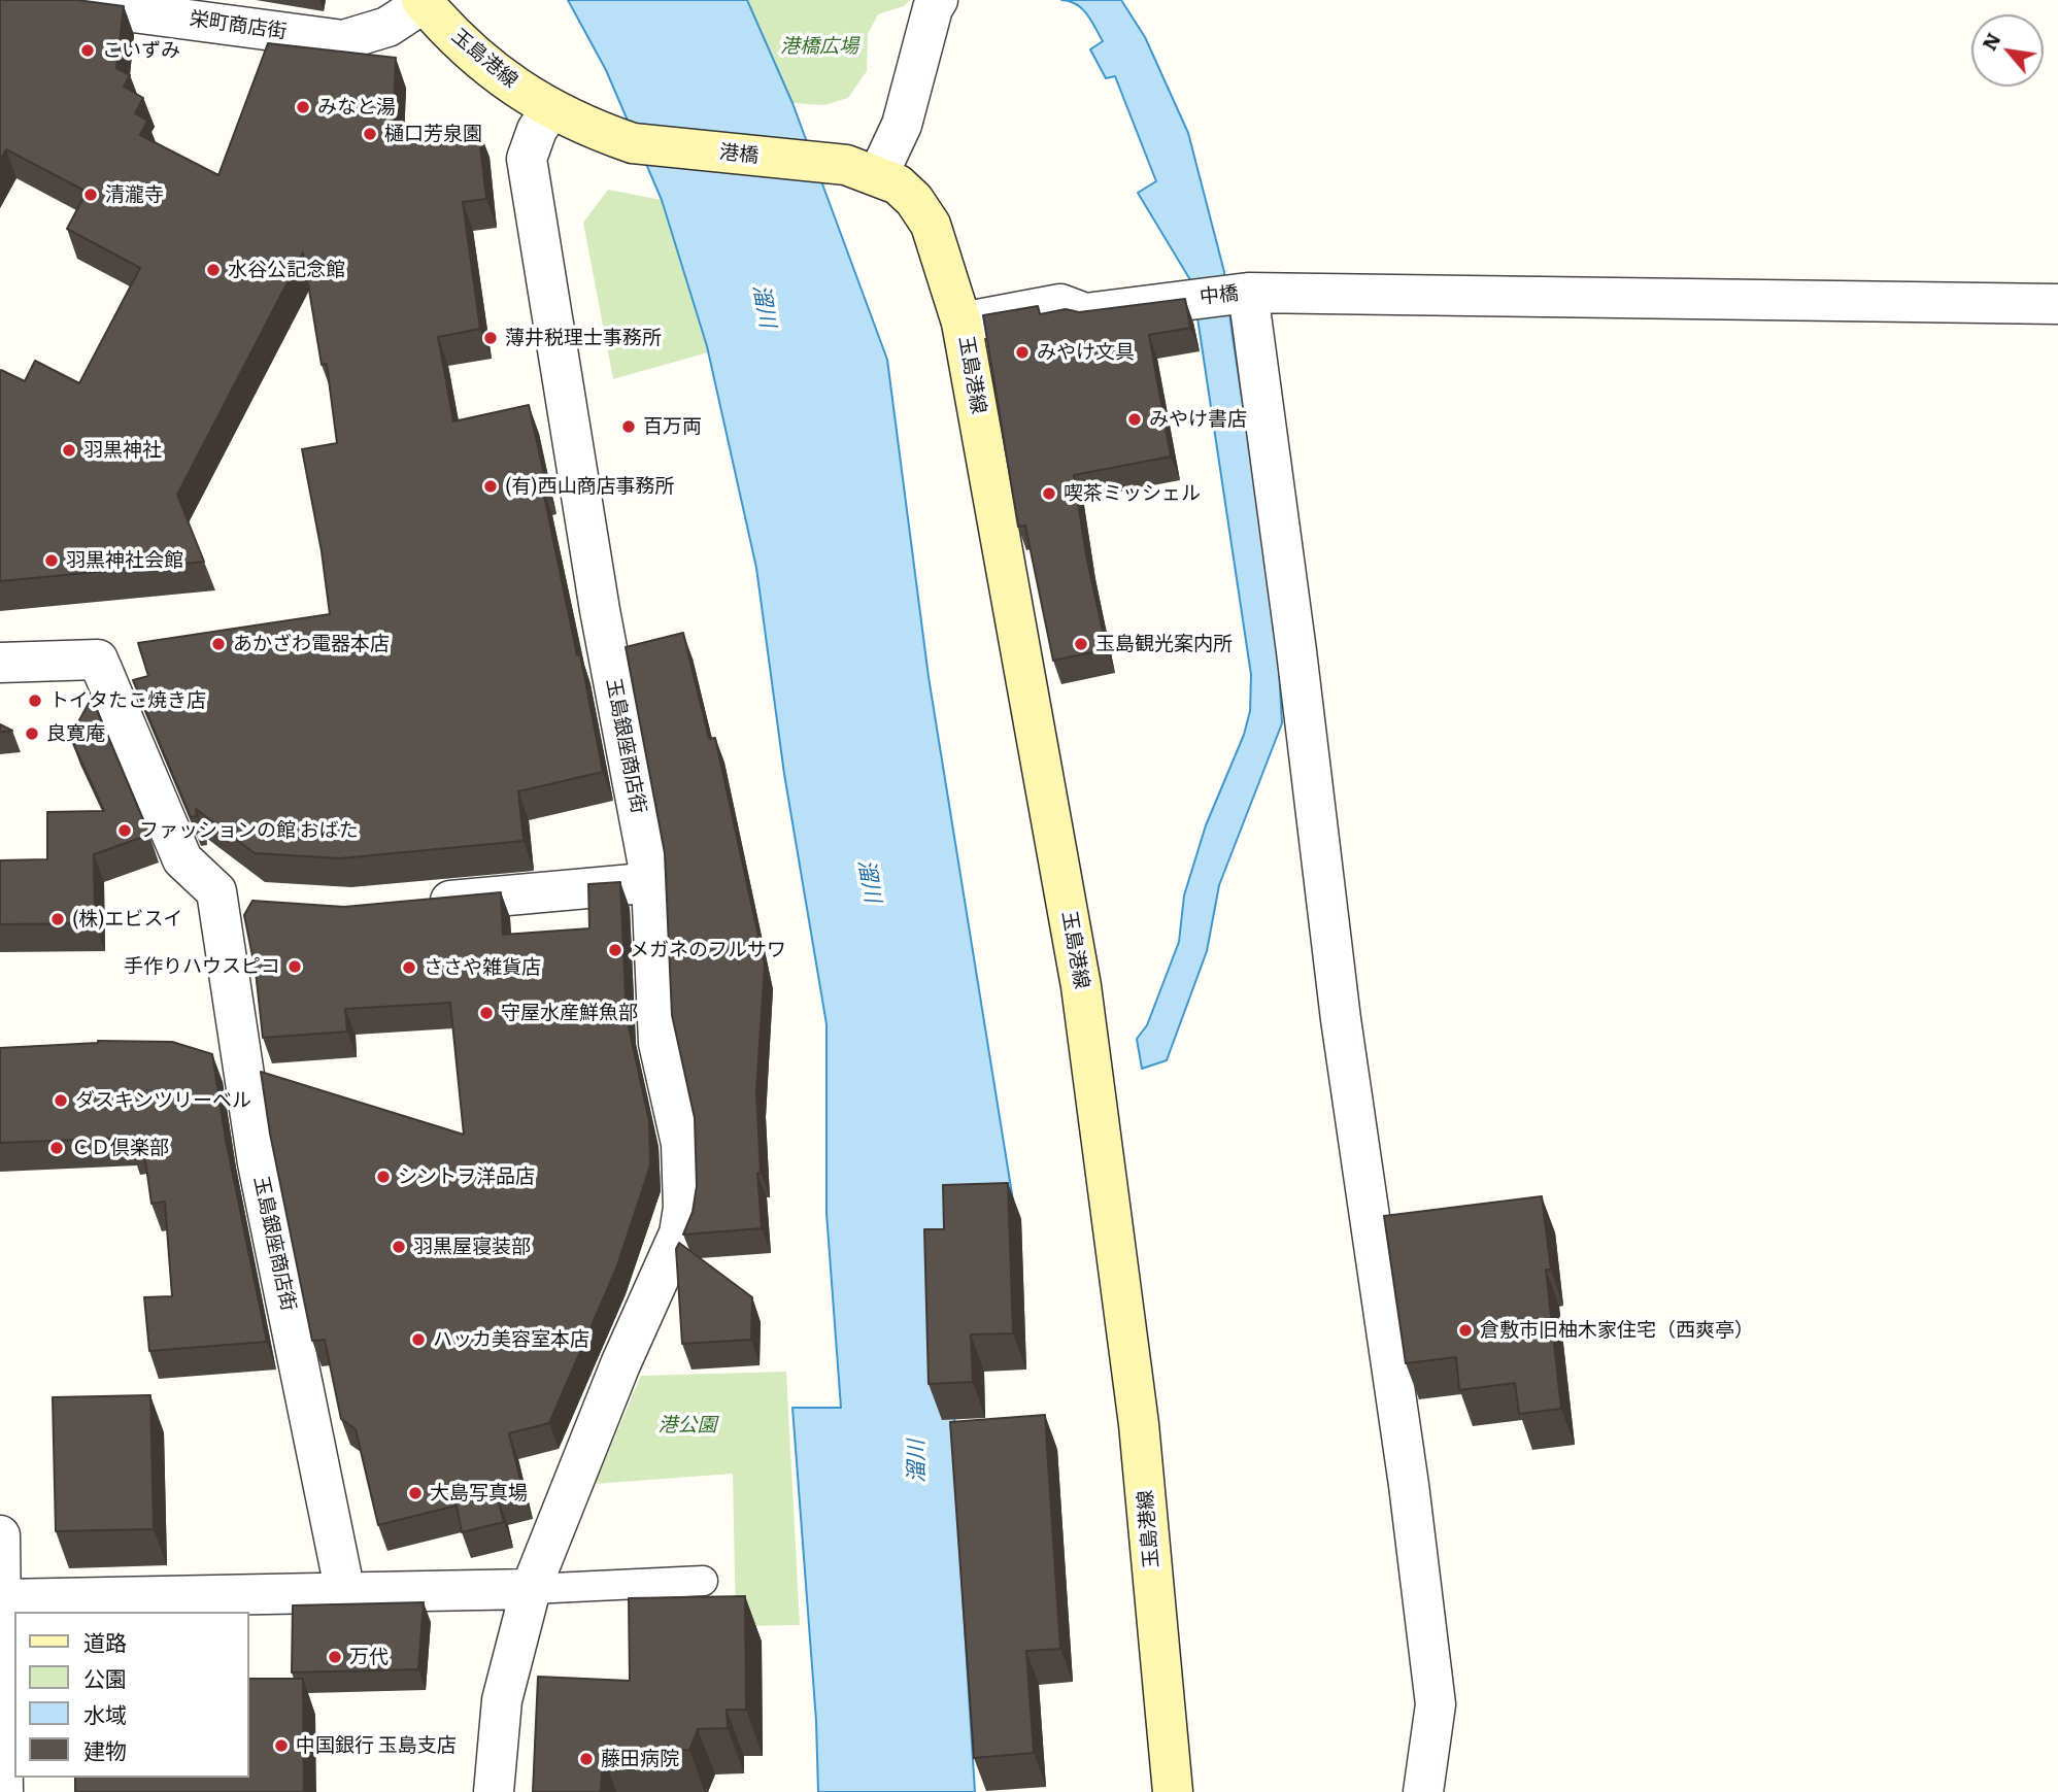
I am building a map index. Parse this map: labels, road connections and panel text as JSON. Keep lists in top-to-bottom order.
{
  "streets": {
    "main road": ["玉島港線", "港橋"],
    "street": ["栄町商店街", "中橋", "玉島銀座商店街"]
  },
  "crossings": [
    ["栄町商店街", "玉島港線"],
    ["玉島港線", "港橋"],
    ["玉島港線", "中橋"],
    ["玉島港線", "玉島銀座商店街"]
  ],
  "water": ["溜川"],
  "parks": ["港橋広場", "港公園"],
  "places": [
    "こいずみ",
    "みなと湯",
    "樋口芳泉園",
    "清瀧寺",
    "水谷公記念館",
    "薄井税理士事務所",
    "みやけ文具",
    "みやけ書店",
    "百万両",
    "羽黒神社",
    "(有)西山商店事務所",
    "喫茶ミッシェル",
    "羽黒神社会館",
    "あかざわ電器本店",
    "玉島観光案内所",
    "トイタたこ焼き店",
    "良寛庵",
    "ファッションの館 おばた",
    "(株)エビスイ",
    "メガネのフルサワ",
    "手作りハウスピコ",
    "ささや雑貨店",
    "守屋水産鮮魚部",
    "ダスキンツリーベル",
    "ＣＤ倶楽部",
    "シントヲ洋品店",
    "羽黒屋寝装部",
    "倉敷市旧柚木家住宅（西爽亭）",
    "ハッカ美容室本店",
    "大島写真場",
    "万代",
    "中国銀行 玉島支店",
    "藤田病院"
  ],
  "legend": [
    "道路",
    "公園",
    "水域",
    "建物"
  ],
  "north": "top left"
}
